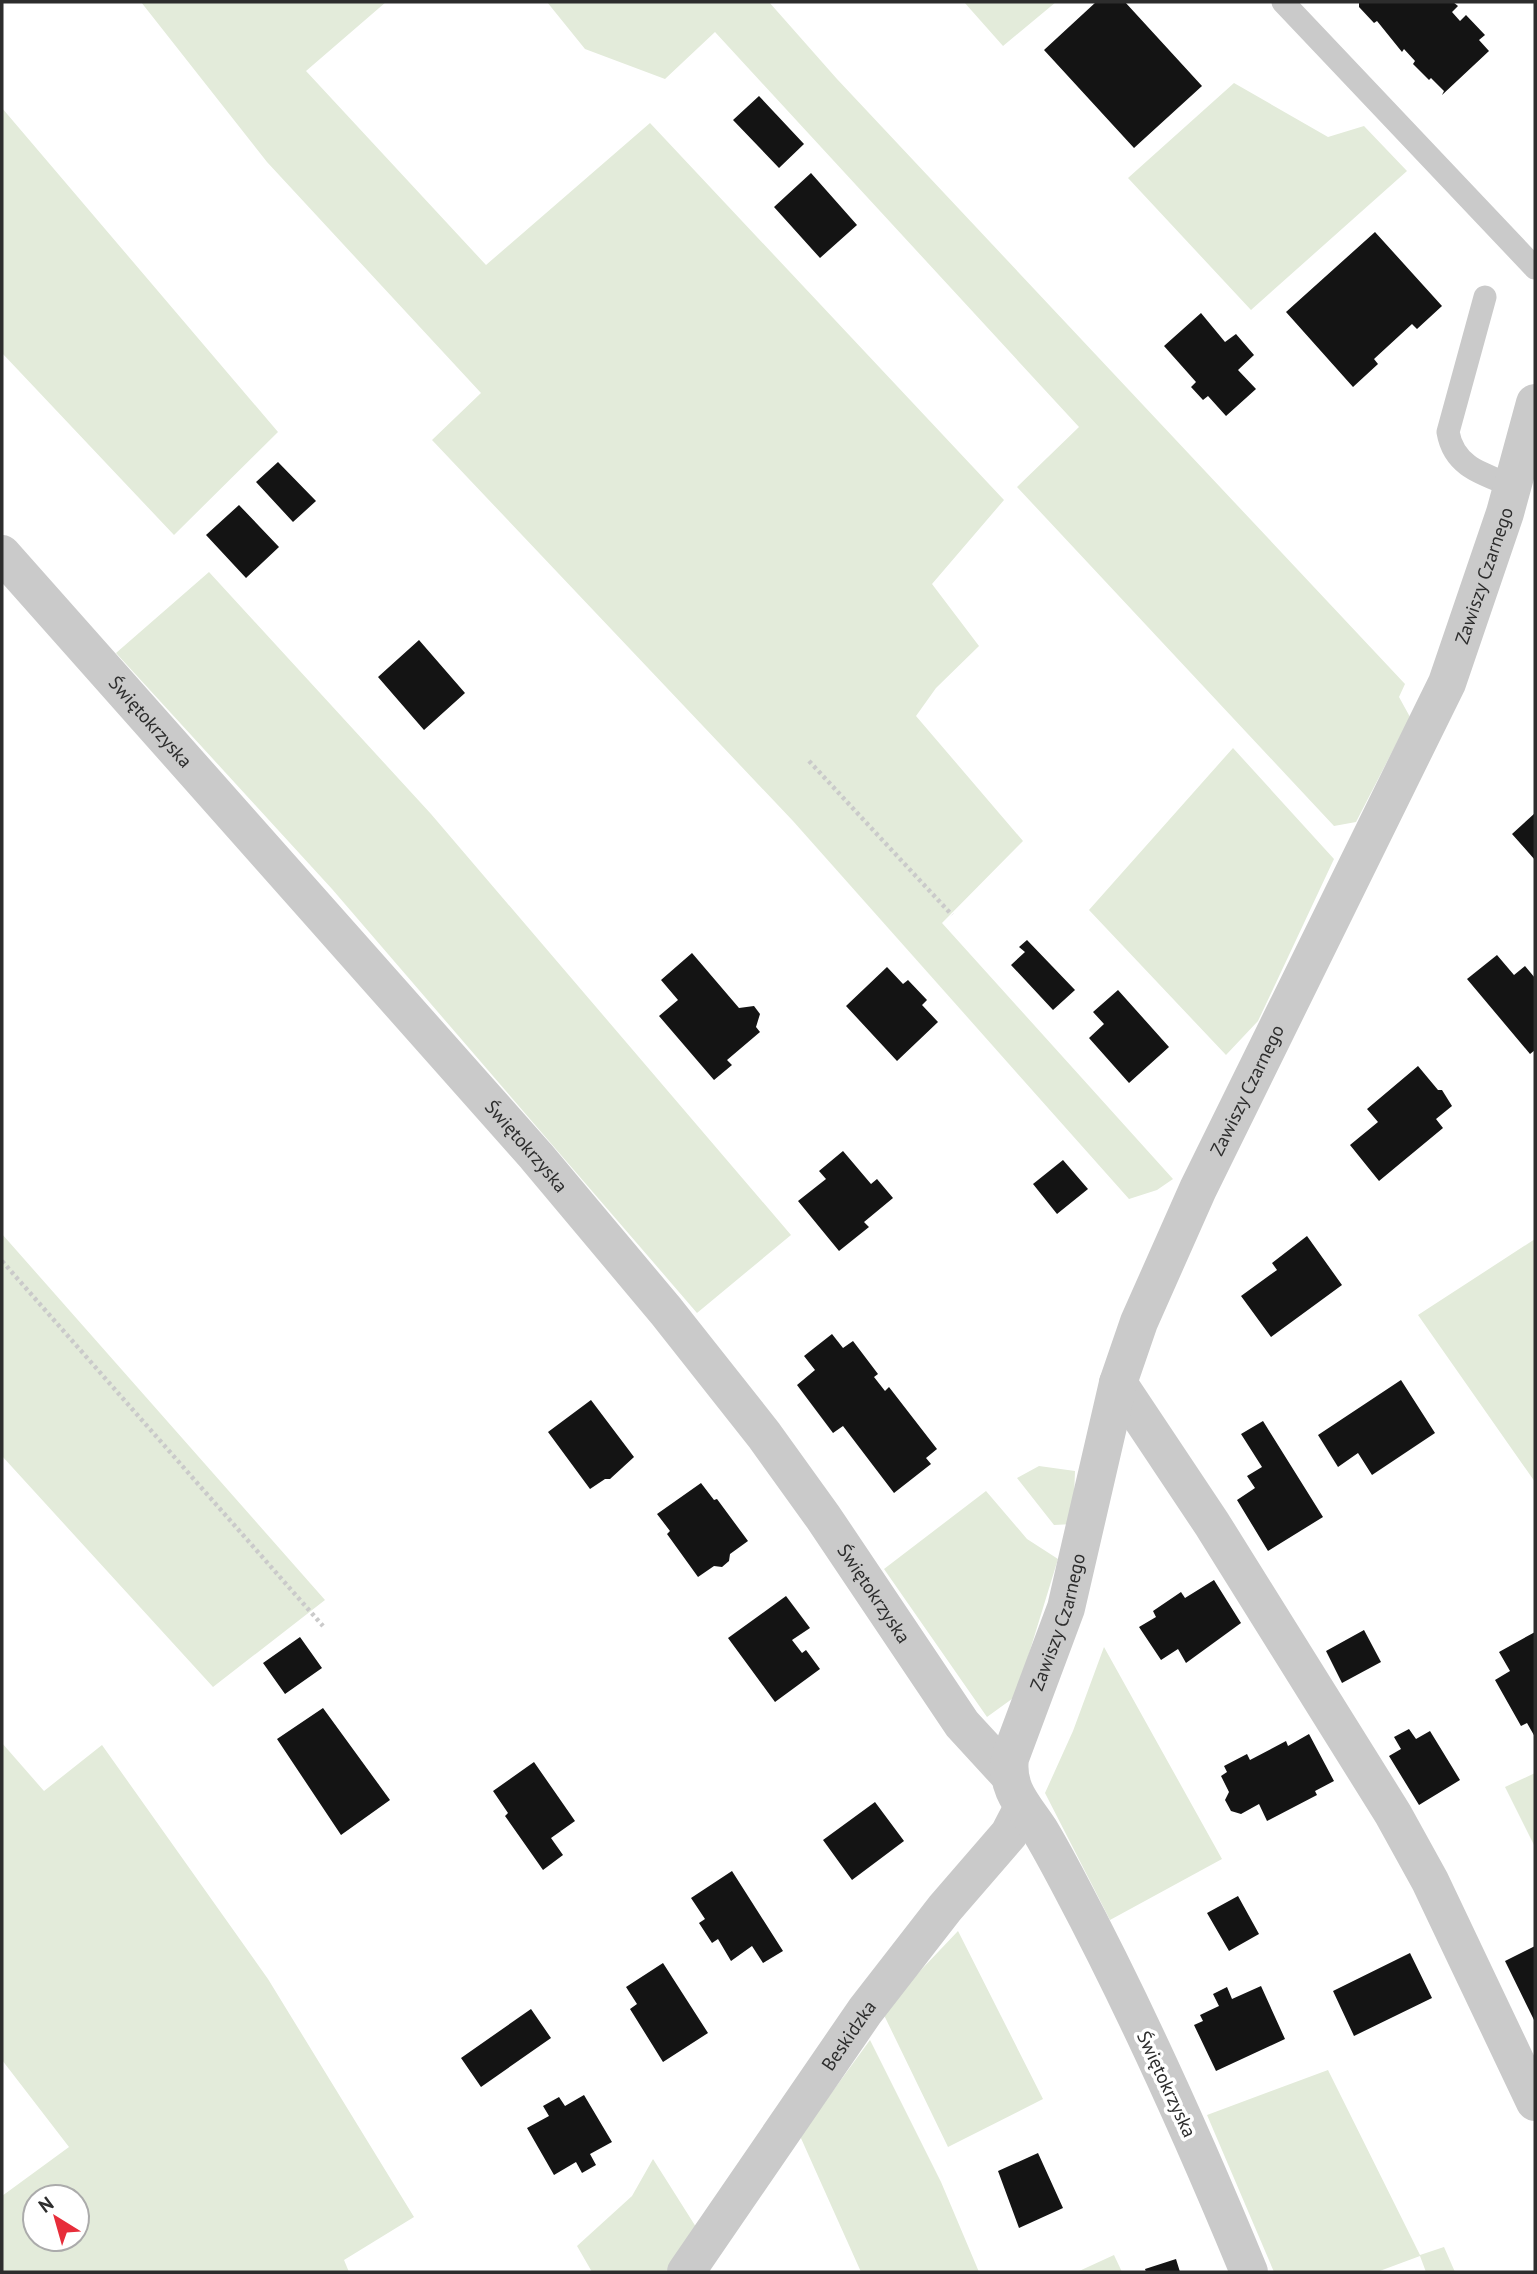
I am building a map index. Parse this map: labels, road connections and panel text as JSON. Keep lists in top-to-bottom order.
{
  "streets": {
    "street": ["Zawiszy Czarnego", "Świętokrzyska", "Beskidzka"]
  },
  "crossings": [
    ["Zawiszy Czarnego", "Świętokrzyska"],
    ["Zawiszy Czarnego", "Beskidzka"],
    ["Świętokrzyska", "Beskidzka"]
  ],
  "north": "top left"
}
